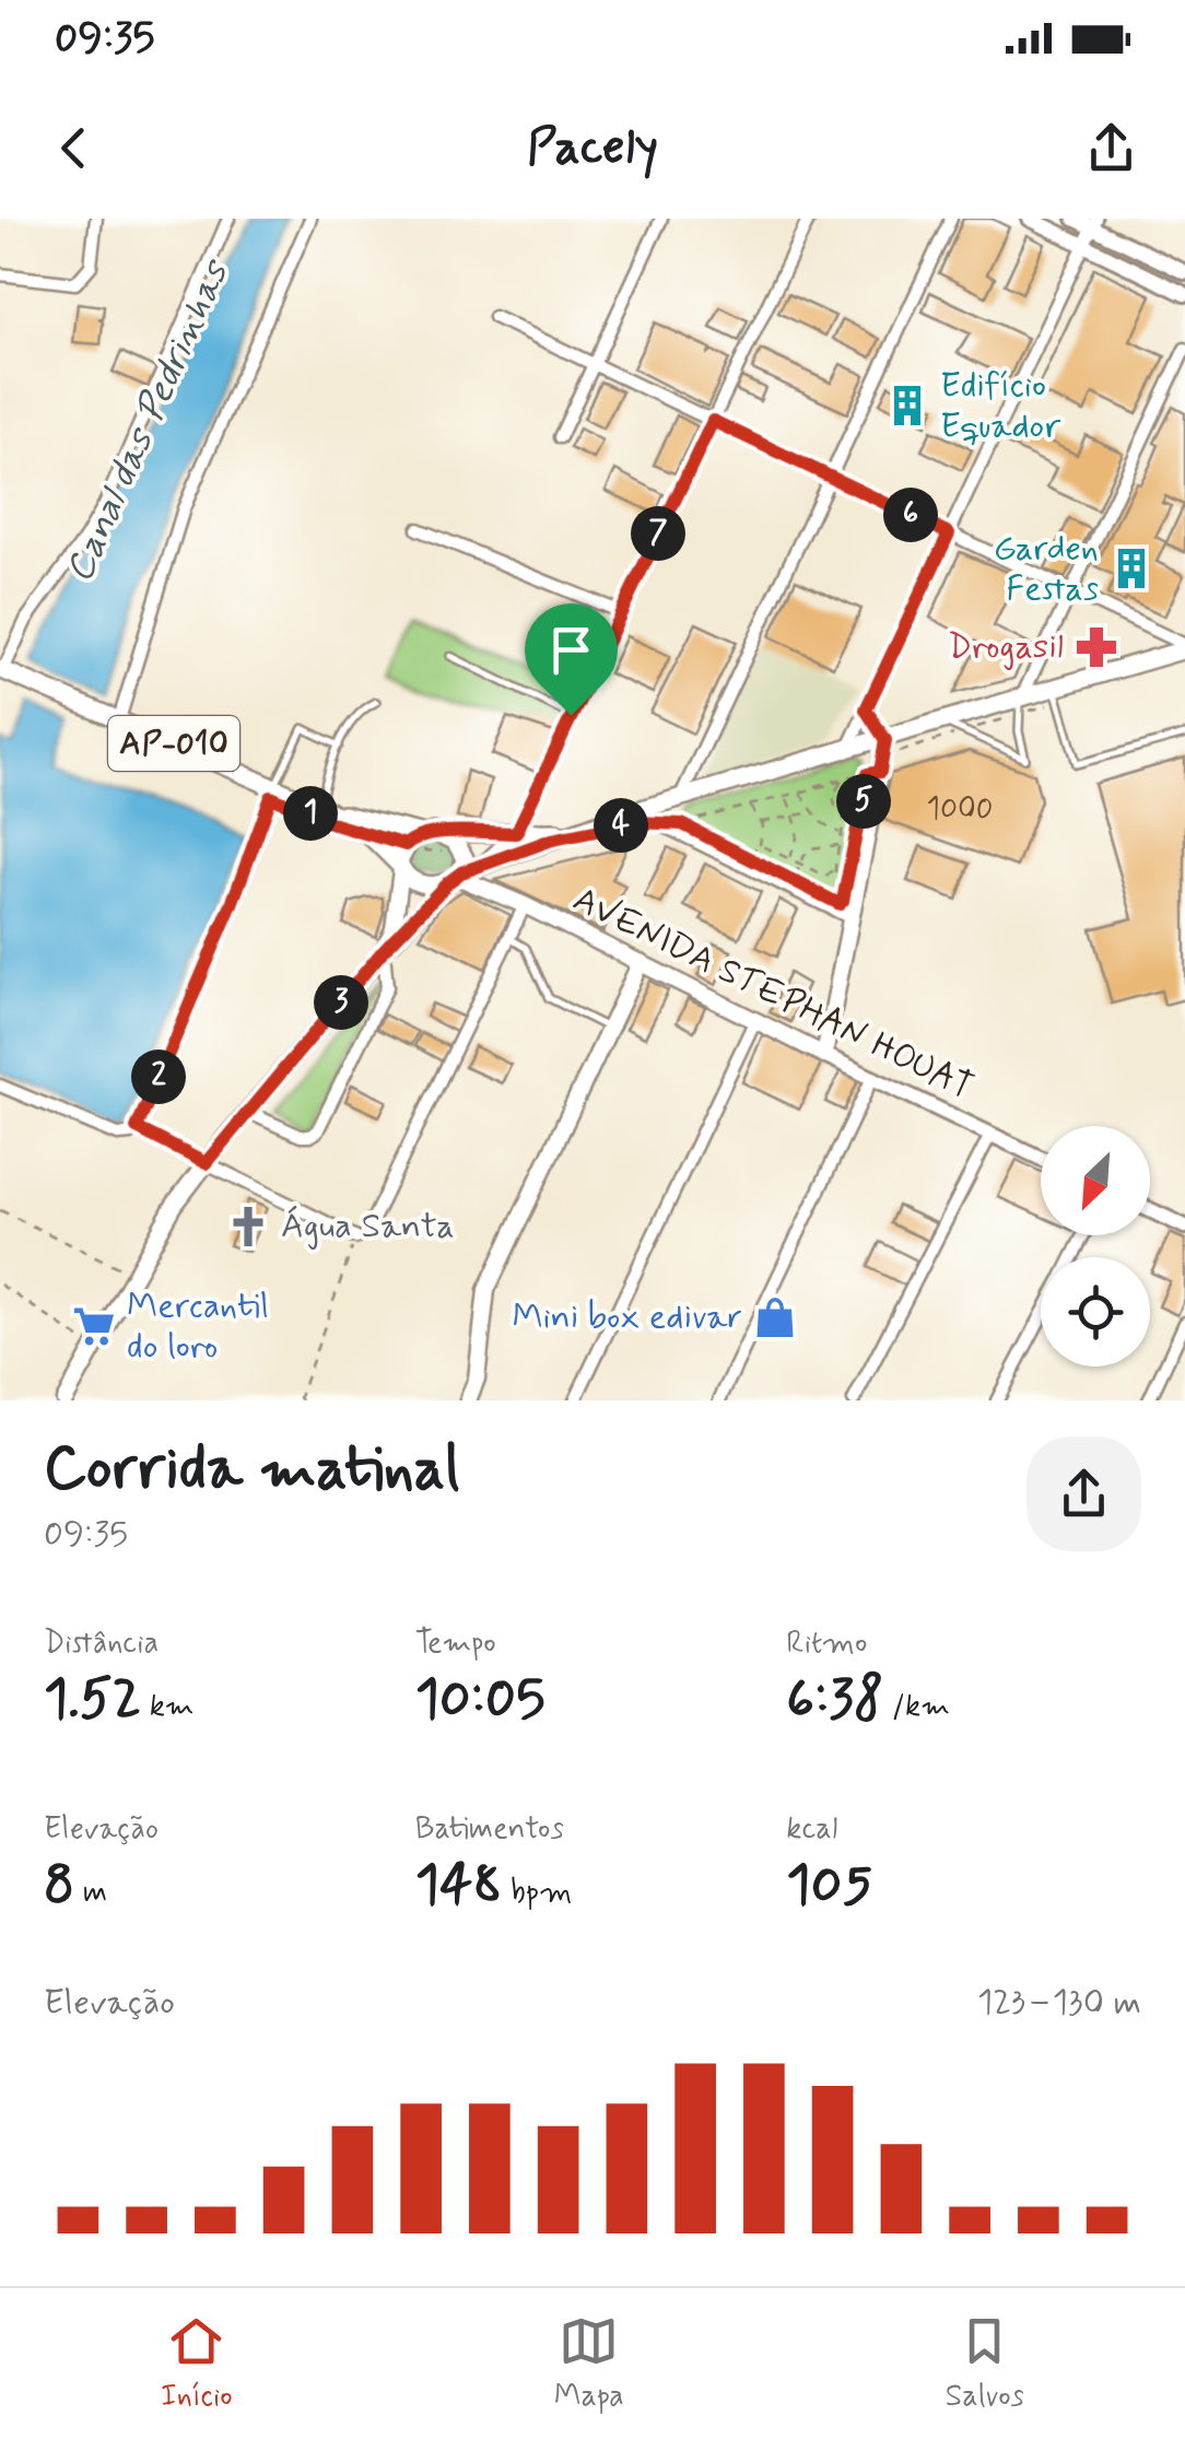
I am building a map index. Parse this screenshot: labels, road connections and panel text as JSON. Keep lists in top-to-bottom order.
{
  "streets": {
    "main road": ["AP-010", "AVENIDA STEPHAN HOUAT"]
  },
  "crossings": [
    ["AP-010", "AVENIDA STEPHAN HOUAT"]
  ],
  "water": ["Canal das Pedrinhas"],
  "places": {
    "building": ["Edifício Equador", "Garden Festas"],
    "pharmacy": ["Drogasil"],
    "church": ["Água Santa"],
    "shop": ["Mini box edivar"],
    "supermarket": ["Mercantil do loro"]
  },
  "house_numbers": ["1000"],
  "north": "bottom left",
  "page": {
    "status": "09:35",
    "header": "Pacely",
    "pins": [
      "6",
      "7",
      "5",
      "1",
      "4",
      "3",
      "2"
    ],
    "heading": ["Corrida matinal", "09:35"],
    "stats": [
      ["Distância", "1.52 km"],
      ["Tempo", "10:05"],
      ["Ritmo", "6:38 /km"],
      ["Elevação", "8 m"],
      ["Batimentos", "148 bpm"],
      ["kcal", "105"]
    ],
    "chart": ["Elevação", "123–130 m"],
    "tabs": ["Início", "Mapa", "Salvos"]
  }
}
